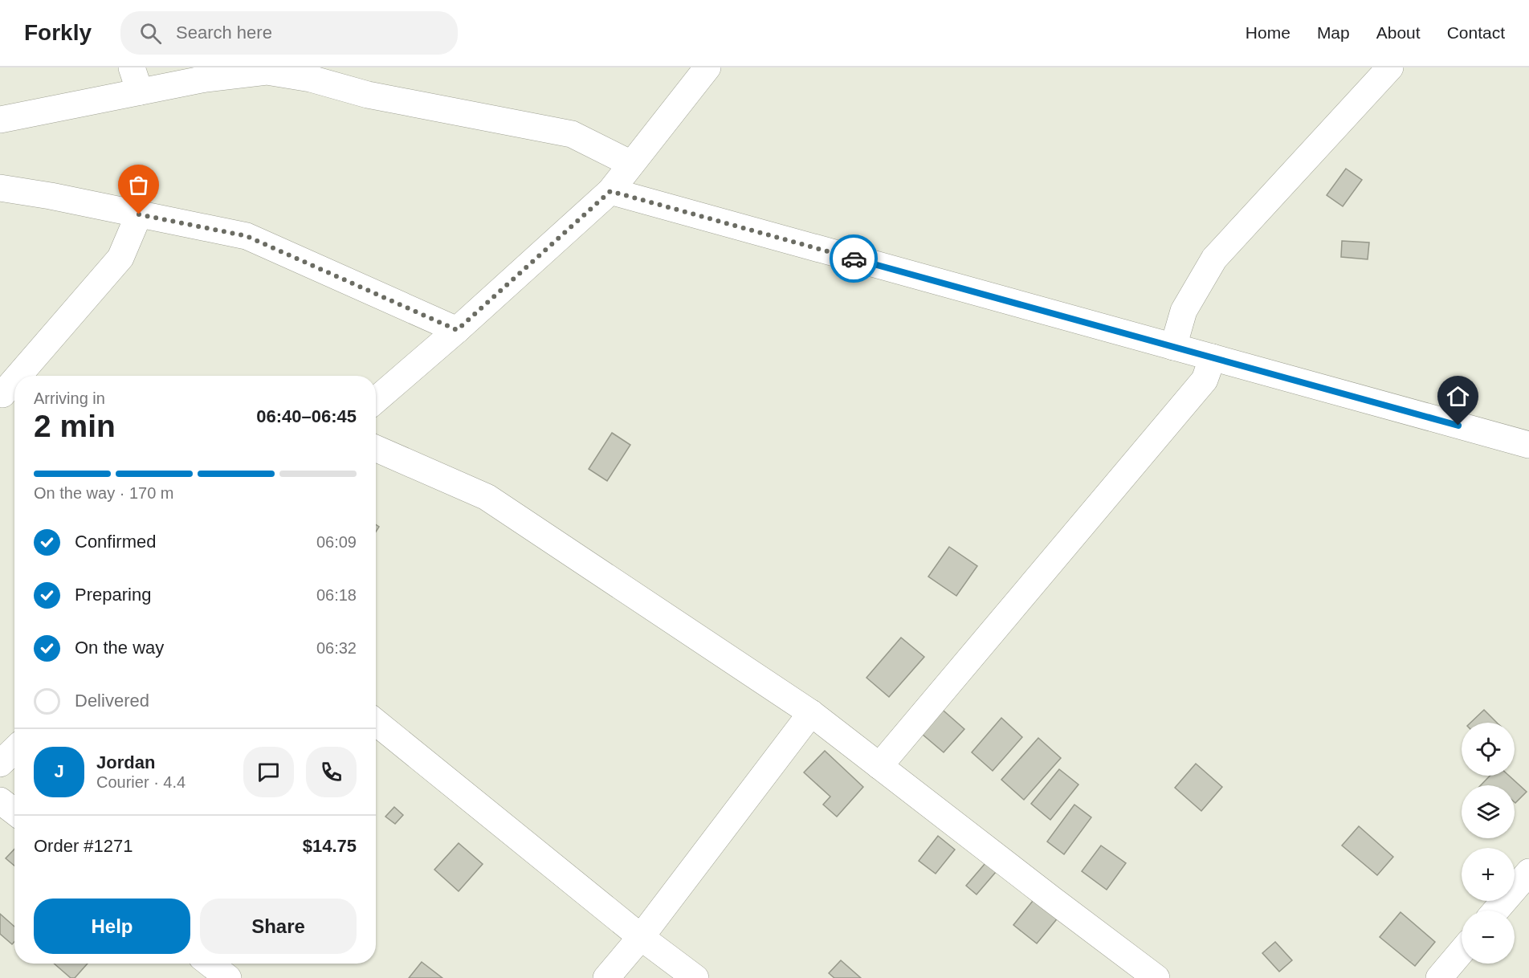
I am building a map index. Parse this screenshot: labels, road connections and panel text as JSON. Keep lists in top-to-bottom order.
{
  "page": {
    "header": "Forkly",
    "search": "Search here",
    "nav": [
      "Home",
      "Map",
      "About",
      "Contact"
    ],
    "heading": ["2 min", "Arriving in", "06:40–06:45"],
    "panel": [
      "Jordan",
      "Courier · 4.4",
      "Order #1271",
      "$14.75"
    ],
    "bar": "On the way · 170 m",
    "list": [
      ["Confirmed", "06:09"],
      ["Preparing", "06:18"],
      ["On the way", "06:32"],
      "Delivered"
    ],
    "map_buttons": ["+", "−"],
    "round": "J",
    "buttons": ["Help", "Share"]
  }
}
